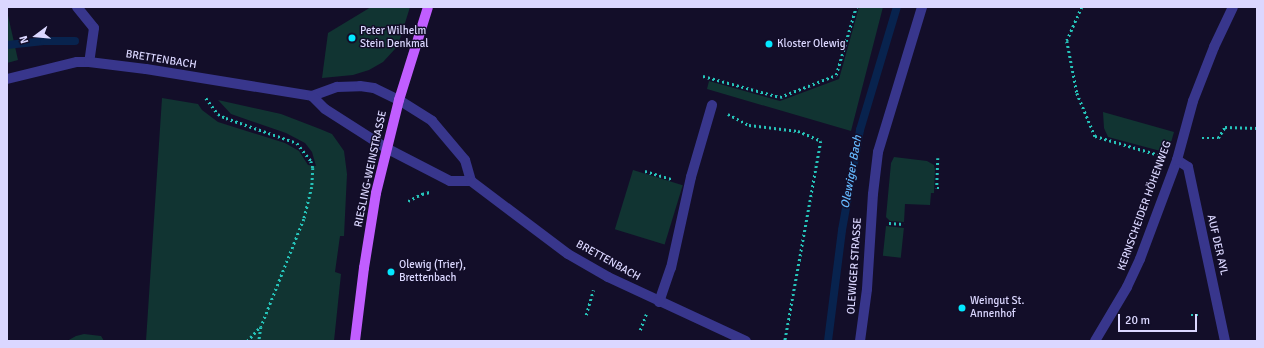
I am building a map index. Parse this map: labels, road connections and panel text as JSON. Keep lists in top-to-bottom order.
{
  "streets": {
    "main road": ["RIESLING-WEINSTRASSE"],
    "street": [
      "BRETTENBACH",
      "KERNSCHEIDER HÖHENWEG",
      "AUF DER AYL",
      "OLEWIGER STRASSE"
    ]
  },
  "crossings": [
    ["BRETTENBACH", "RIESLING-WEINSTRASSE"],
    ["KERNSCHEIDER HÖHENWEG", "AUF DER AYL"]
  ],
  "water": ["Olewiger Bach"],
  "places": [
    "Peter Wilhelm Stein Denkmal",
    "Kloster Olewig",
    "Olewig (Trier), Brettenbach",
    "Weingut St. Annenhof"
  ],
  "scale_bar": "20 m",
  "north": "left"
}
